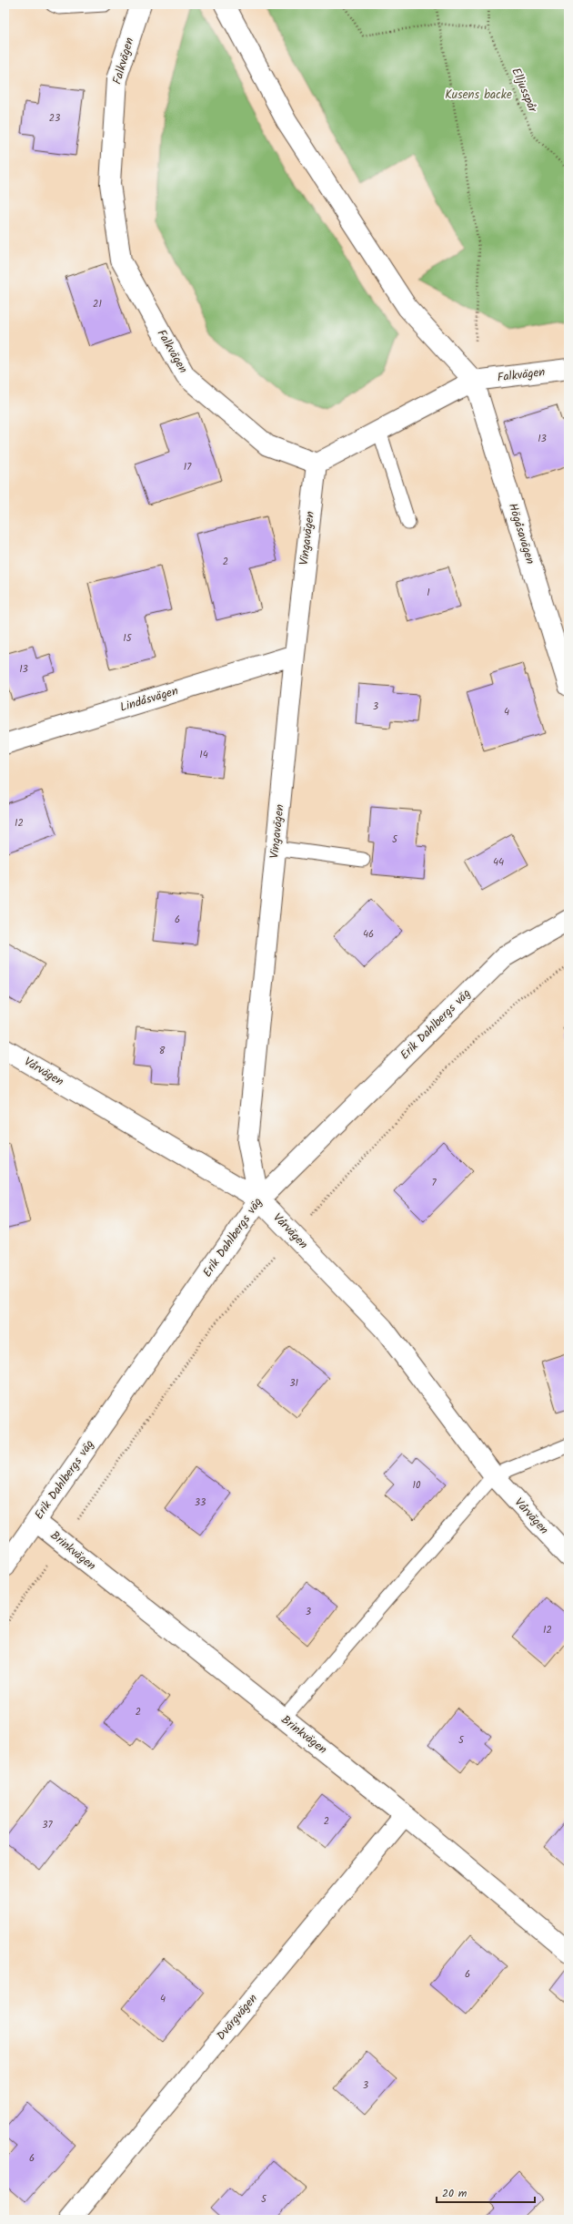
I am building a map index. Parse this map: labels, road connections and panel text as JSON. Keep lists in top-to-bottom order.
{
  "streets": {
    "street": [
      "Falkvägen",
      "Högåsavägen",
      "Vingavägen",
      "Lindåsvägen",
      "Erik Dahlbergs väg",
      "Vårvägen",
      "Brinkvägen",
      "Dvärgvägen"
    ],
    "path": ["Elljusspår"]
  },
  "crossings": [
    ["Falkvägen", "Högåsavägen"],
    ["Falkvägen", "Vingavägen"],
    ["Vingavägen", "Lindåsvägen"],
    ["Vingavägen", "Erik Dahlbergs väg"],
    ["Vingavägen", "Vårvägen"],
    ["Erik Dahlbergs väg", "Vårvägen"],
    ["Erik Dahlbergs väg", "Brinkvägen"],
    ["Brinkvägen", "Dvärgvägen"]
  ],
  "parks": ["Kusens backe"],
  "house_numbers": [
    "23",
    "21",
    "13",
    "17",
    "2",
    "1",
    "15",
    "13",
    "3",
    "4",
    "14",
    "12",
    "5",
    "44",
    "6",
    "46",
    "8",
    "7",
    "31",
    "10",
    "33",
    "3",
    "12",
    "2",
    "5",
    "2",
    "37",
    "6",
    "4",
    "3",
    "6",
    "5"
  ],
  "scale_bar": "20 m"
}
